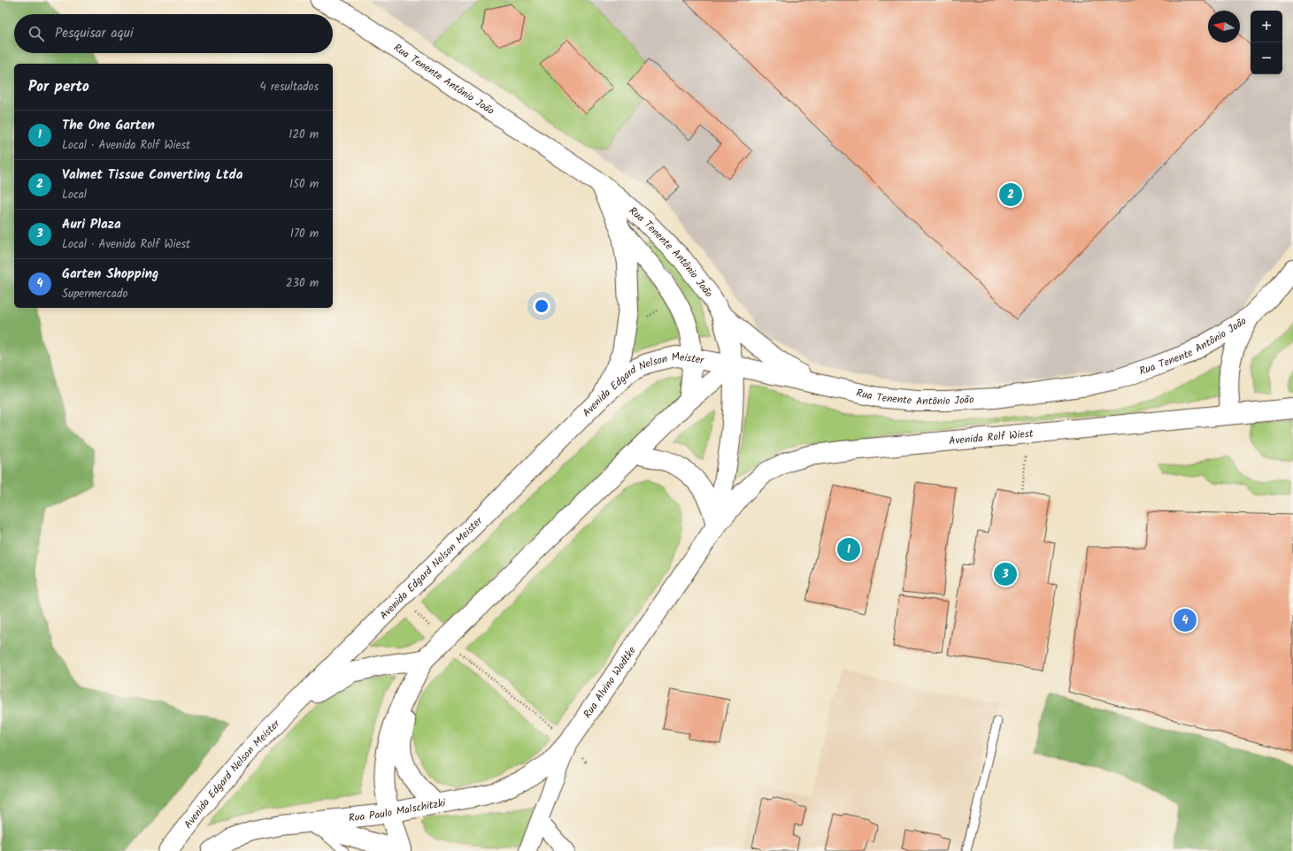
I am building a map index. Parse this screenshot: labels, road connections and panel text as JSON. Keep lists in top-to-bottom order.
{
  "streets": {
    "main road": [
      "Rua Tenente Antônio João",
      "Avenida Edgard Nelson Meister",
      "Avenida Rolf Wiest",
      "Rua Alvino Wodtke",
      "Rua Paulo Malschitzki"
    ]
  },
  "crossings": [
    ["Rua Tenente Antônio João", "Avenida Edgard Nelson Meister"],
    ["Avenida Rolf Wiest", "Rua Alvino Wodtke"],
    ["Rua Alvino Wodtke", "Rua Paulo Malschitzki"]
  ],
  "north": "left",
  "page": {
    "map_buttons": ["+", "−"],
    "search": "Pesquisar aqui",
    "heading": ["Por perto", "4 resultados"],
    "list": [
      {
        "mark": "1",
        "name": "The One Garten",
        "note": "Local · Avenida Rolf Wiest",
        "value": "120 m"
      },
      {
        "mark": "2",
        "name": "Valmet Tissue Converting Ltda",
        "note": "Local",
        "value": "150 m"
      },
      {
        "mark": "3",
        "name": "Auri Plaza",
        "note": "Local · Avenida Rolf Wiest",
        "value": "170 m"
      },
      {
        "mark": "4",
        "name": "Garten Shopping",
        "note": "Supermercado",
        "value": "230 m"
      }
    ],
    "pins": [
      "2",
      "1",
      "3",
      "4"
    ]
  }
}
